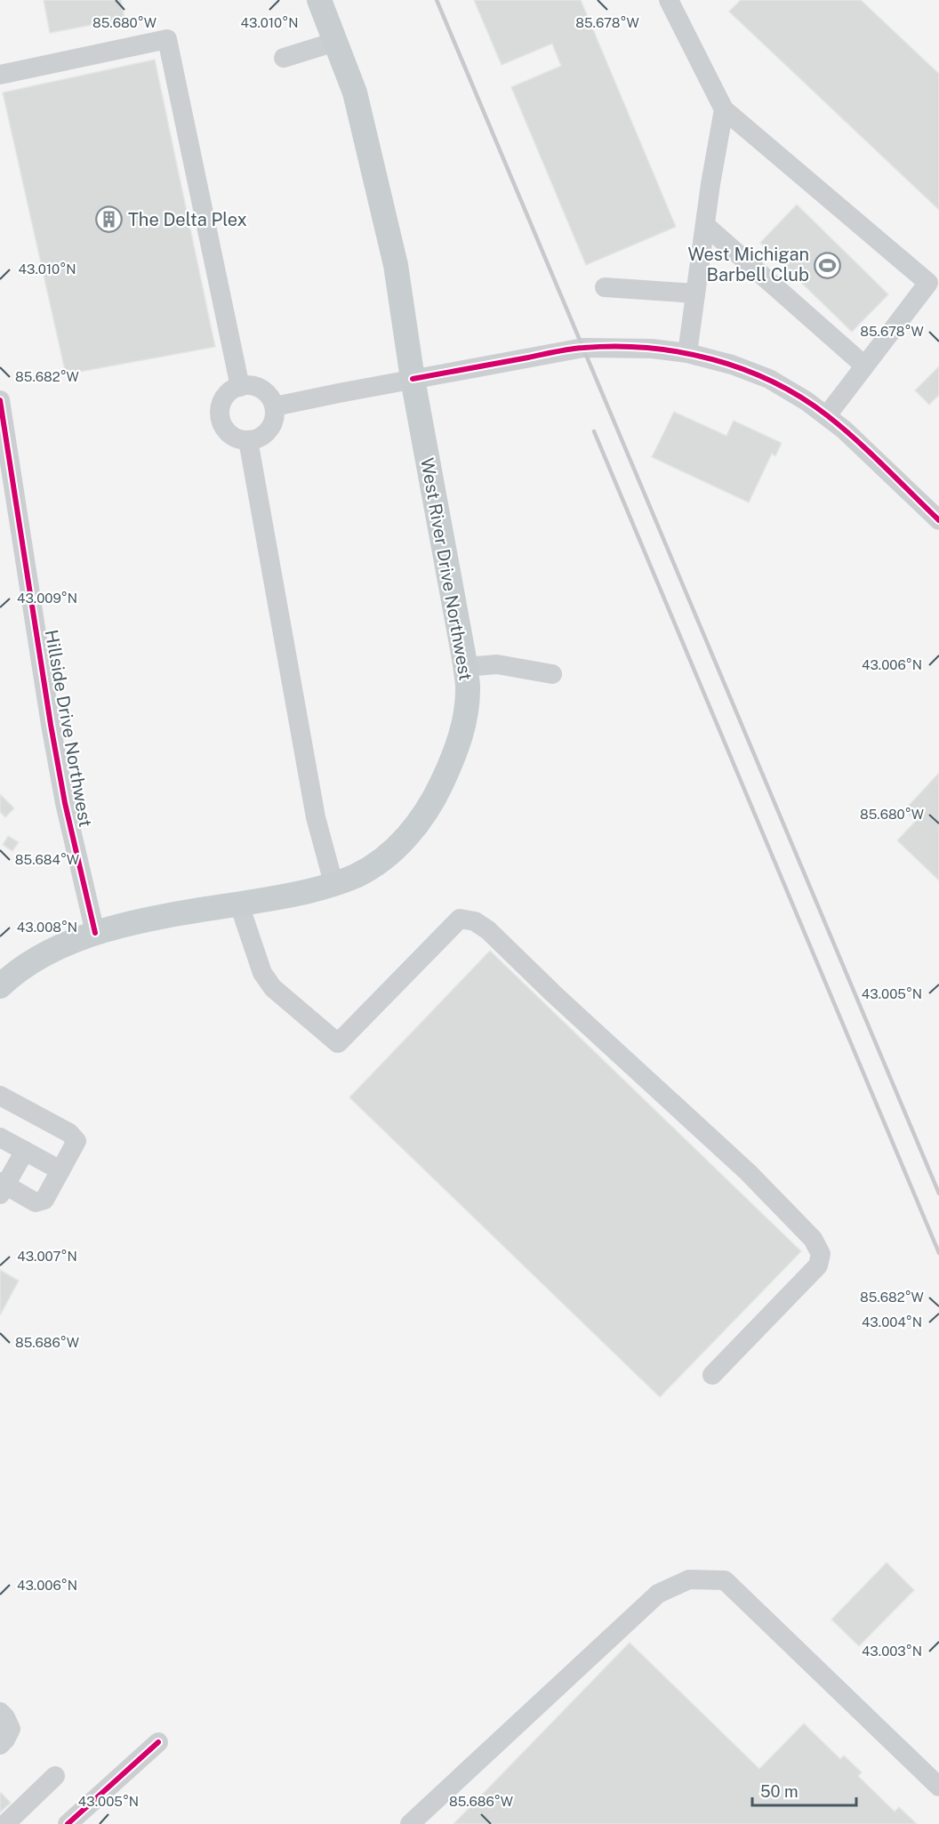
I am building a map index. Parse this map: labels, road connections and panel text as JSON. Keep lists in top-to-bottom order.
{
  "streets": {
    "main road": ["West River Drive Northwest"],
    "street": ["Hillside Drive Northwest"]
  },
  "crossings": [
    ["West River Drive Northwest", "Hillside Drive Northwest"]
  ],
  "places": {
    "building": ["The Delta Plex"],
    "sports": ["West Michigan Barbell Club"]
  },
  "scale_bar": "50 m",
  "coordinates": [
    "85.680°W",
    "43.010°N",
    "85.678°W",
    "85.682°W",
    "43.009°N",
    "43.006°N",
    "85.684°W",
    "43.008°N",
    "43.005°N",
    "43.007°N",
    "43.004°N",
    "85.686°W",
    "43.003°N"
  ]
}
